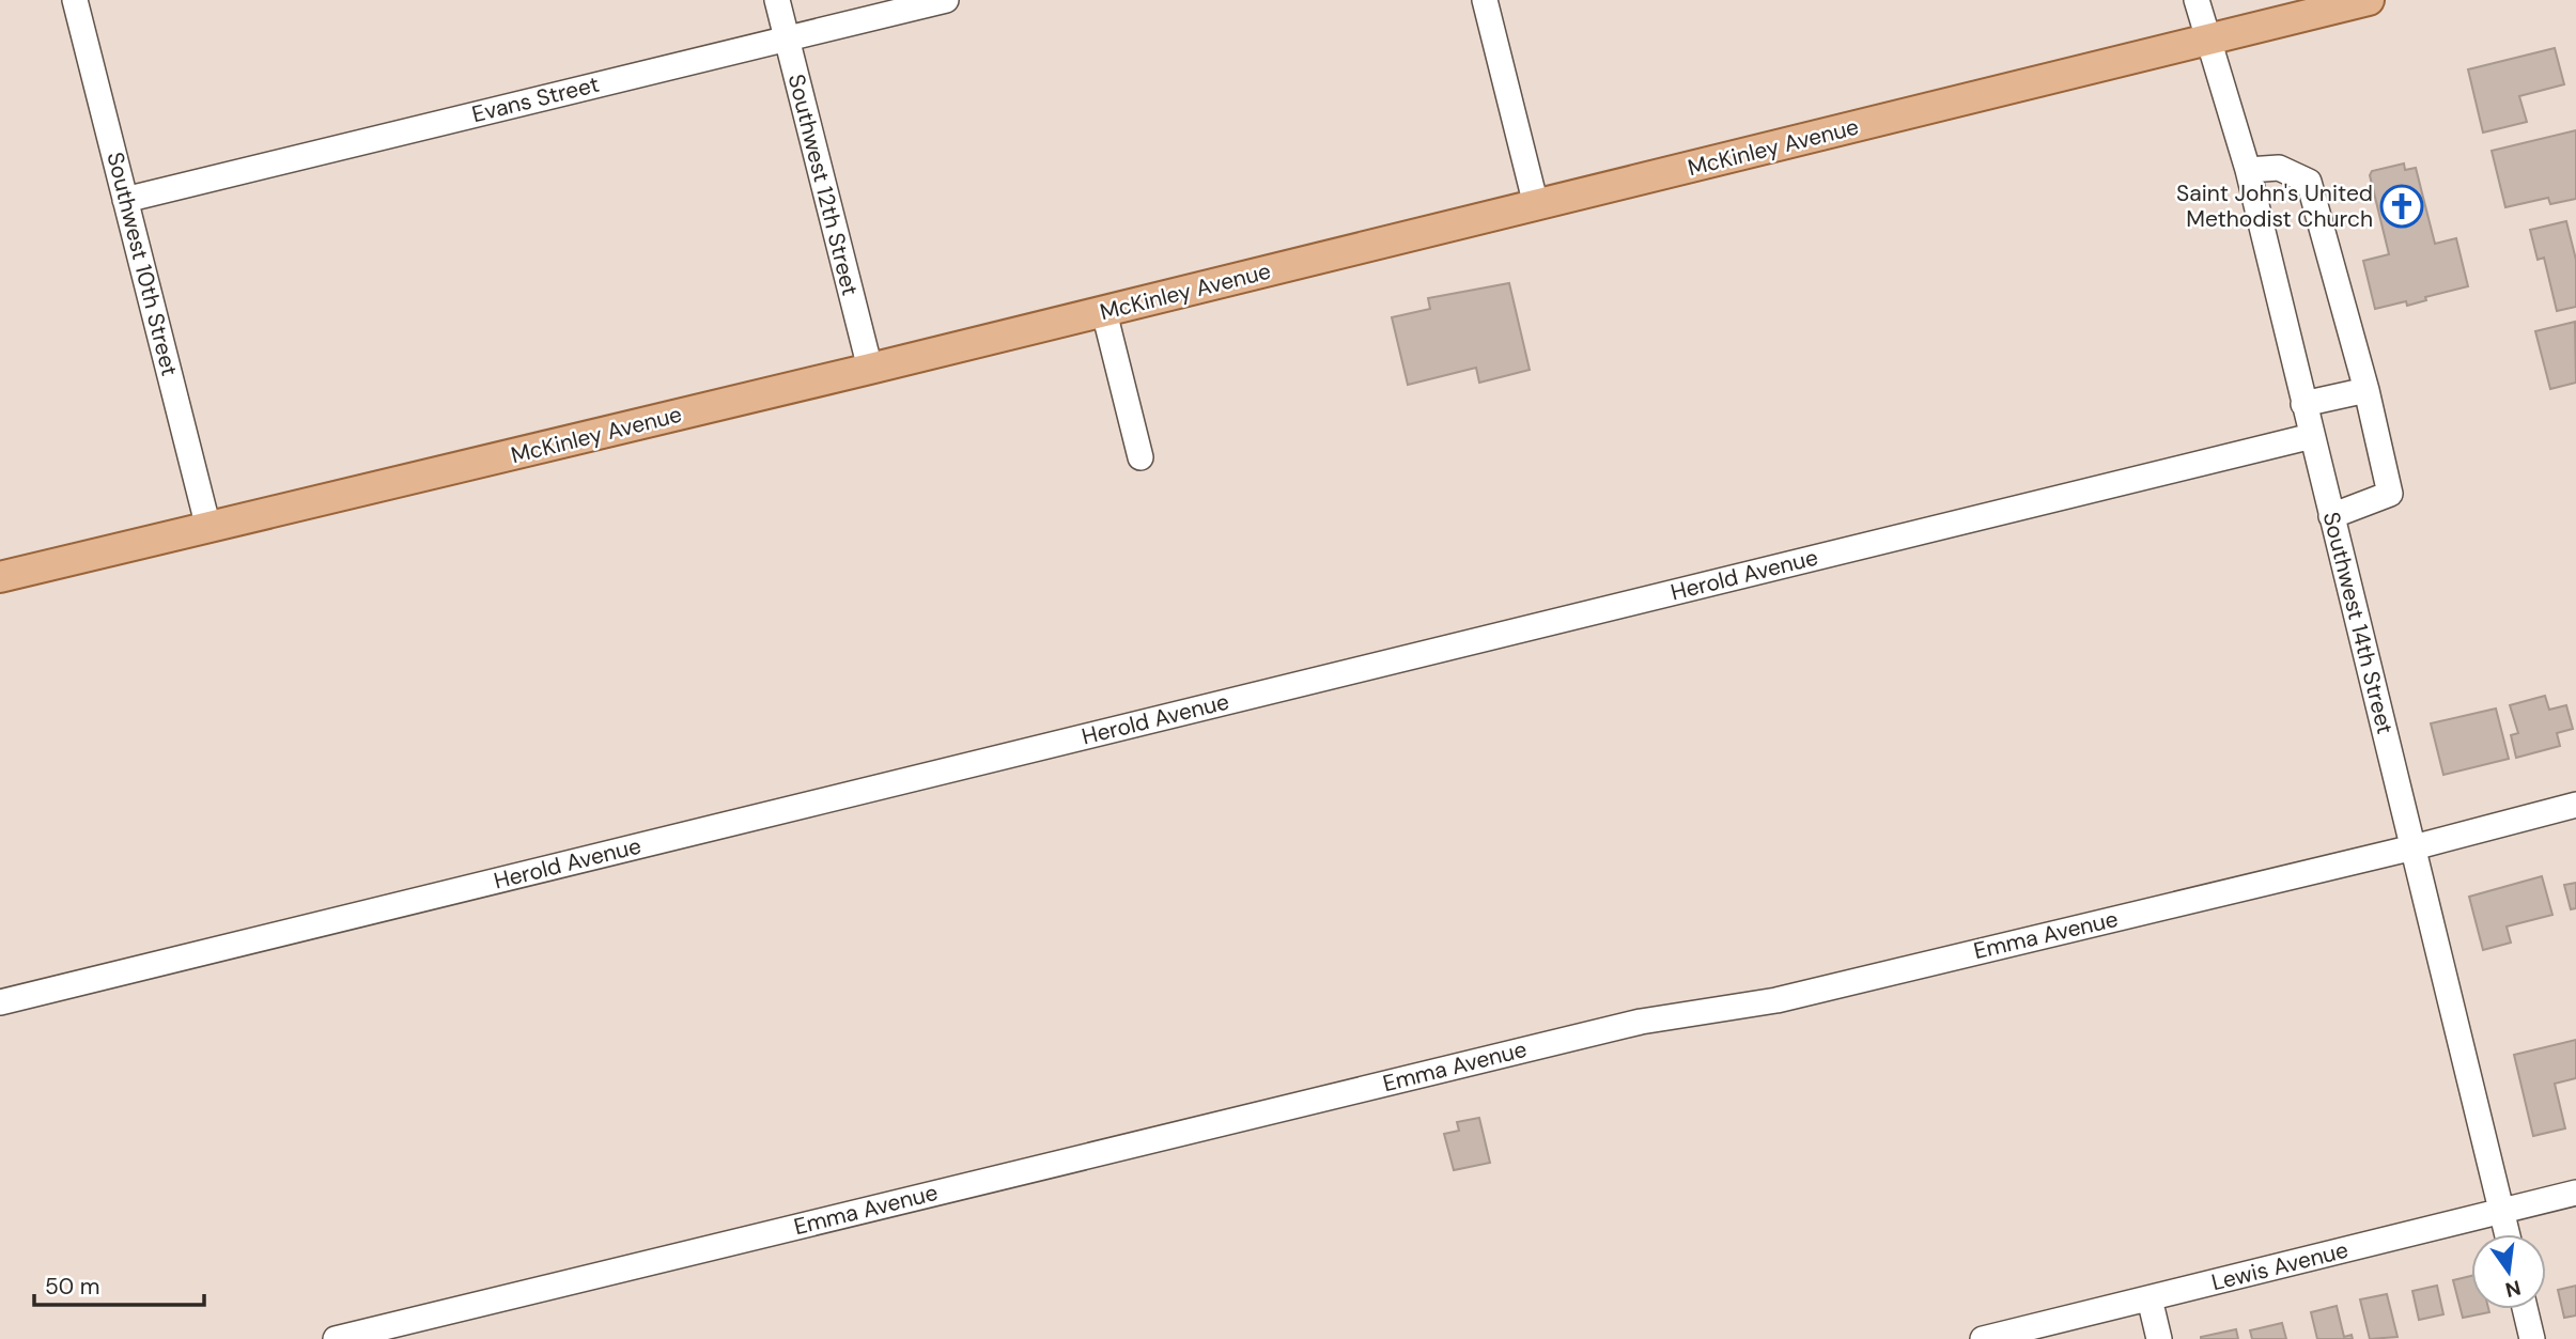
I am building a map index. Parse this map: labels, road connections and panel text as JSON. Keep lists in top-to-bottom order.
{
  "streets": {
    "main road": ["McKinley Avenue"],
    "street": [
      "Evans Street",
      "Southwest 12th Street",
      "Southwest 10th Street",
      "Herold Avenue",
      "Southwest 14th Street",
      "Emma Avenue",
      "Lewis Avenue"
    ]
  },
  "crossings": [
    ["Evans Street", "Southwest 12th Street"],
    ["Evans Street", "Southwest 10th Street"],
    ["McKinley Avenue", "Southwest 12th Street"],
    ["McKinley Avenue", "Southwest 10th Street"],
    ["McKinley Avenue", "Southwest 14th Street"],
    ["Herold Avenue", "Southwest 14th Street"],
    ["Southwest 14th Street", "Emma Avenue"],
    ["Southwest 14th Street", "Lewis Avenue"]
  ],
  "places": {
    "church": ["Saint John's United Methodist Church"]
  },
  "scale_bar": "50 m",
  "north": "bottom"
}
